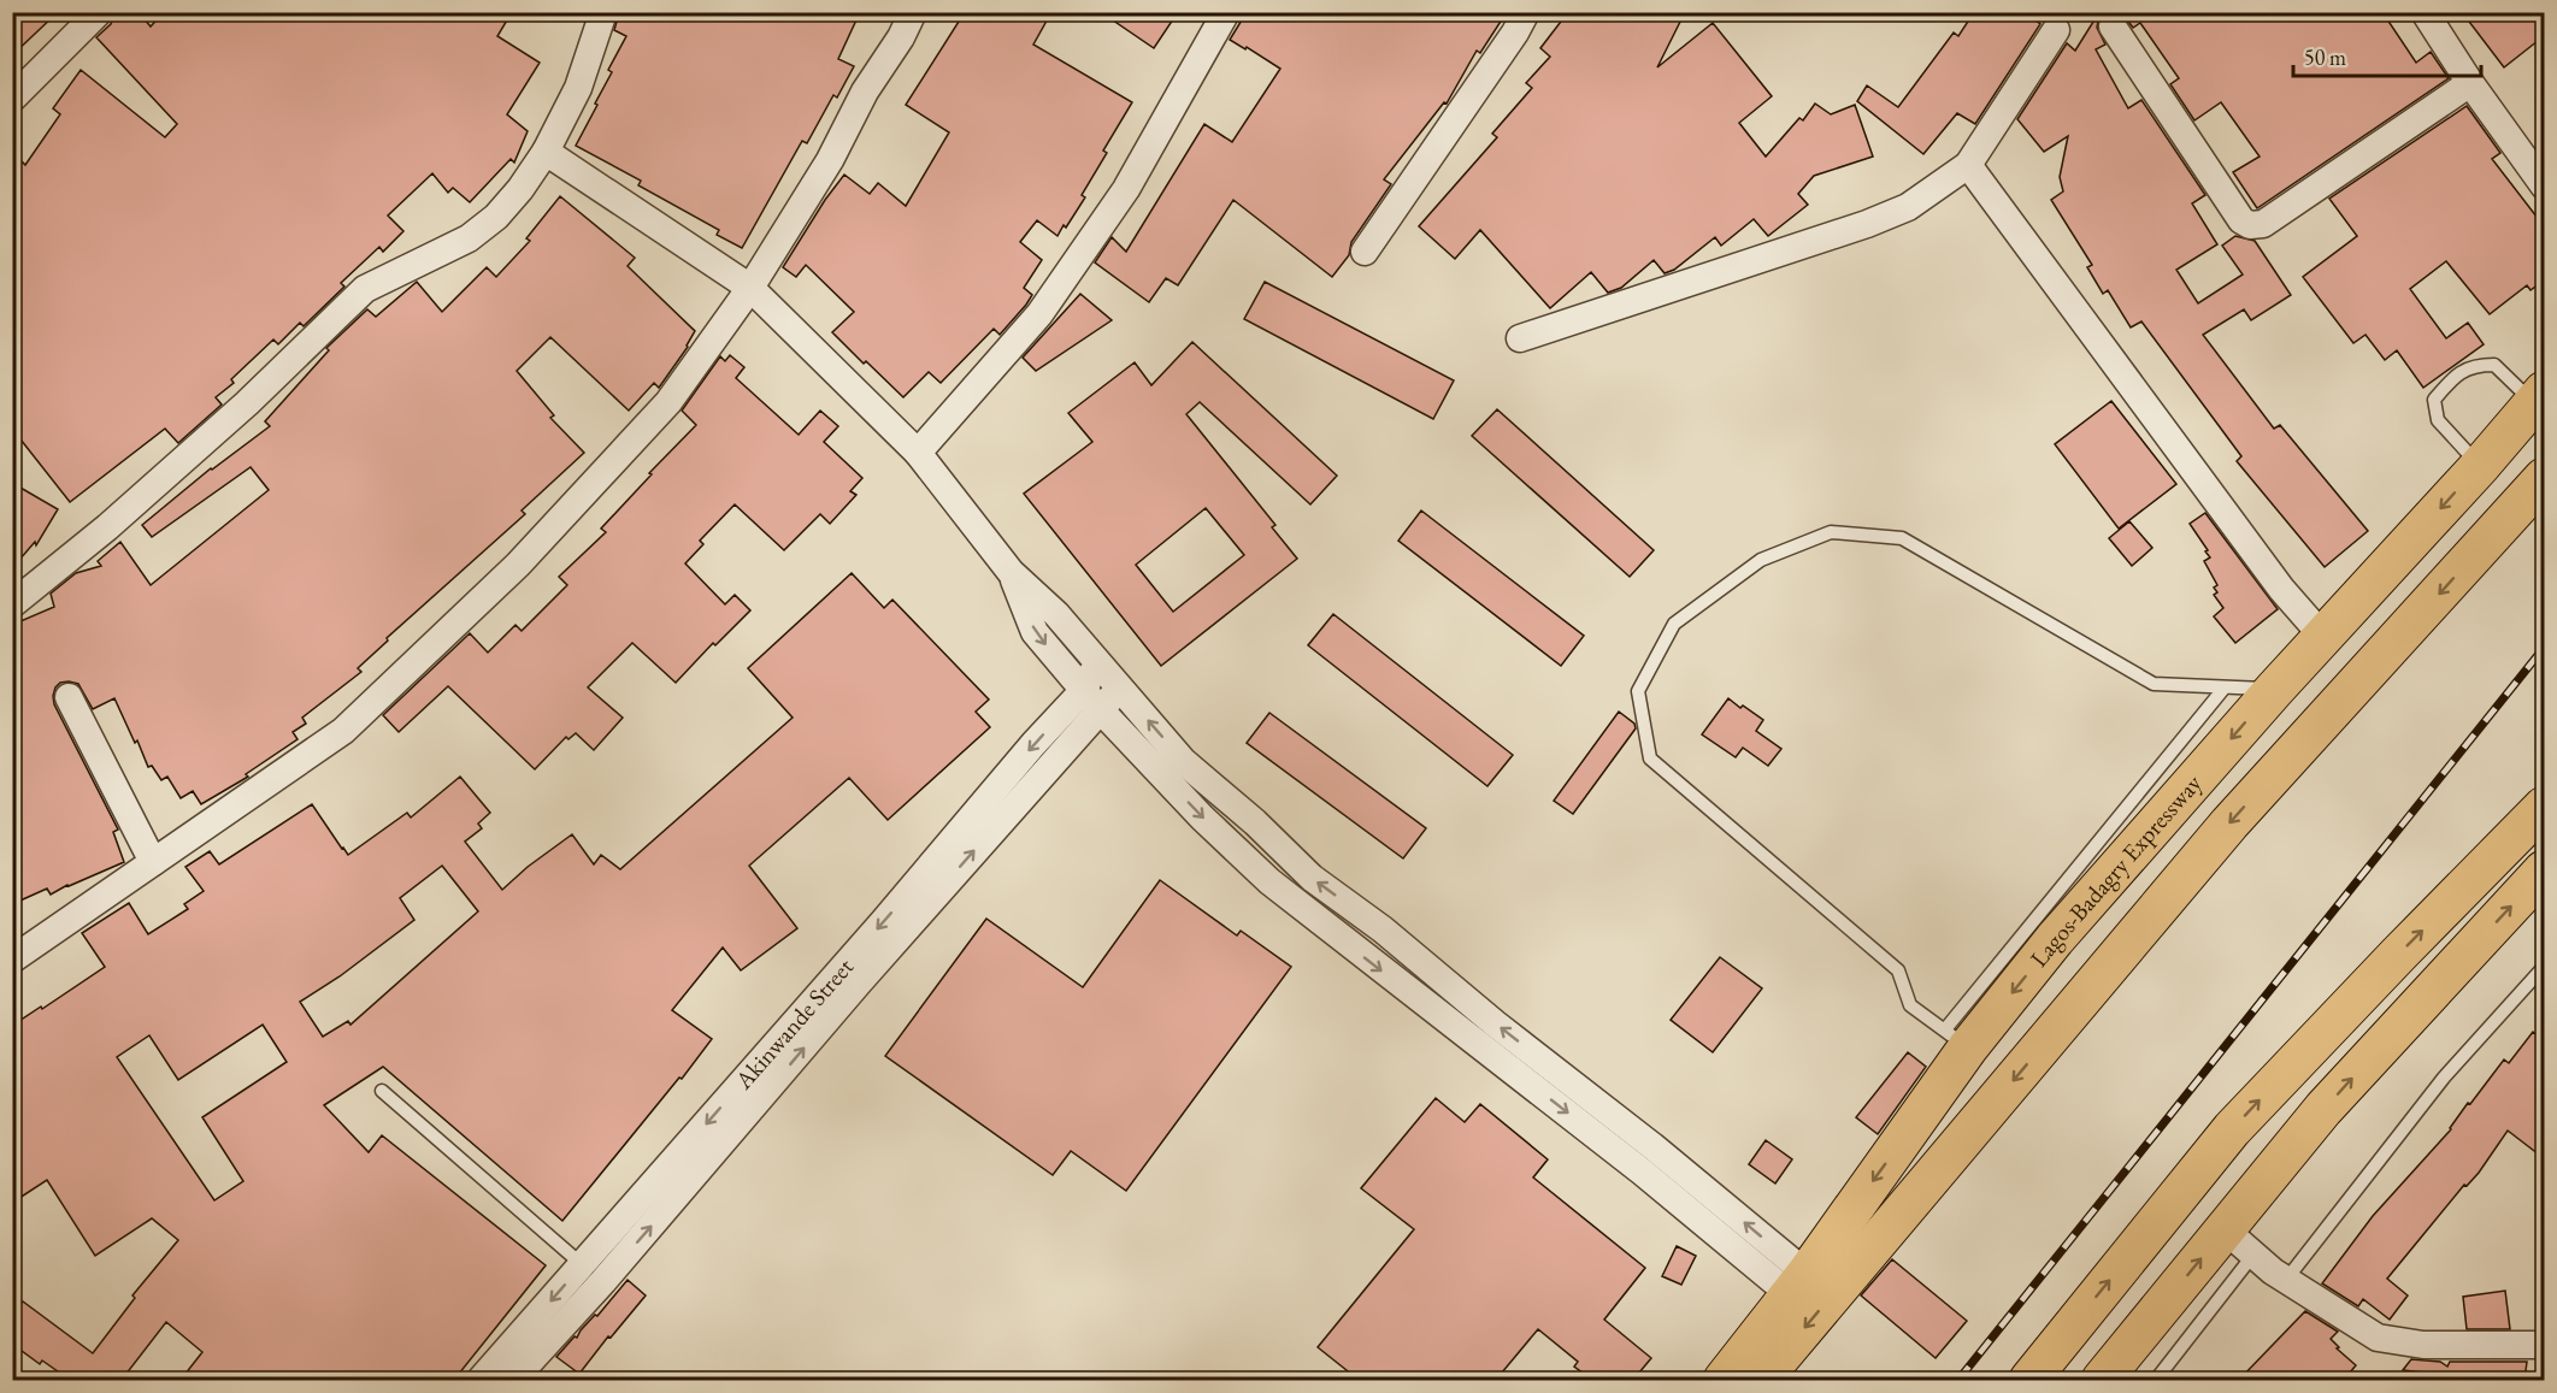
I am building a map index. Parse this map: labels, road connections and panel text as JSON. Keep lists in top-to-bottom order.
{
  "streets": {
    "main road": ["Lagos-Badagry Expressway"],
    "street": ["Akinwande Street"]
  },
  "scale_bar": "50 m"
}
